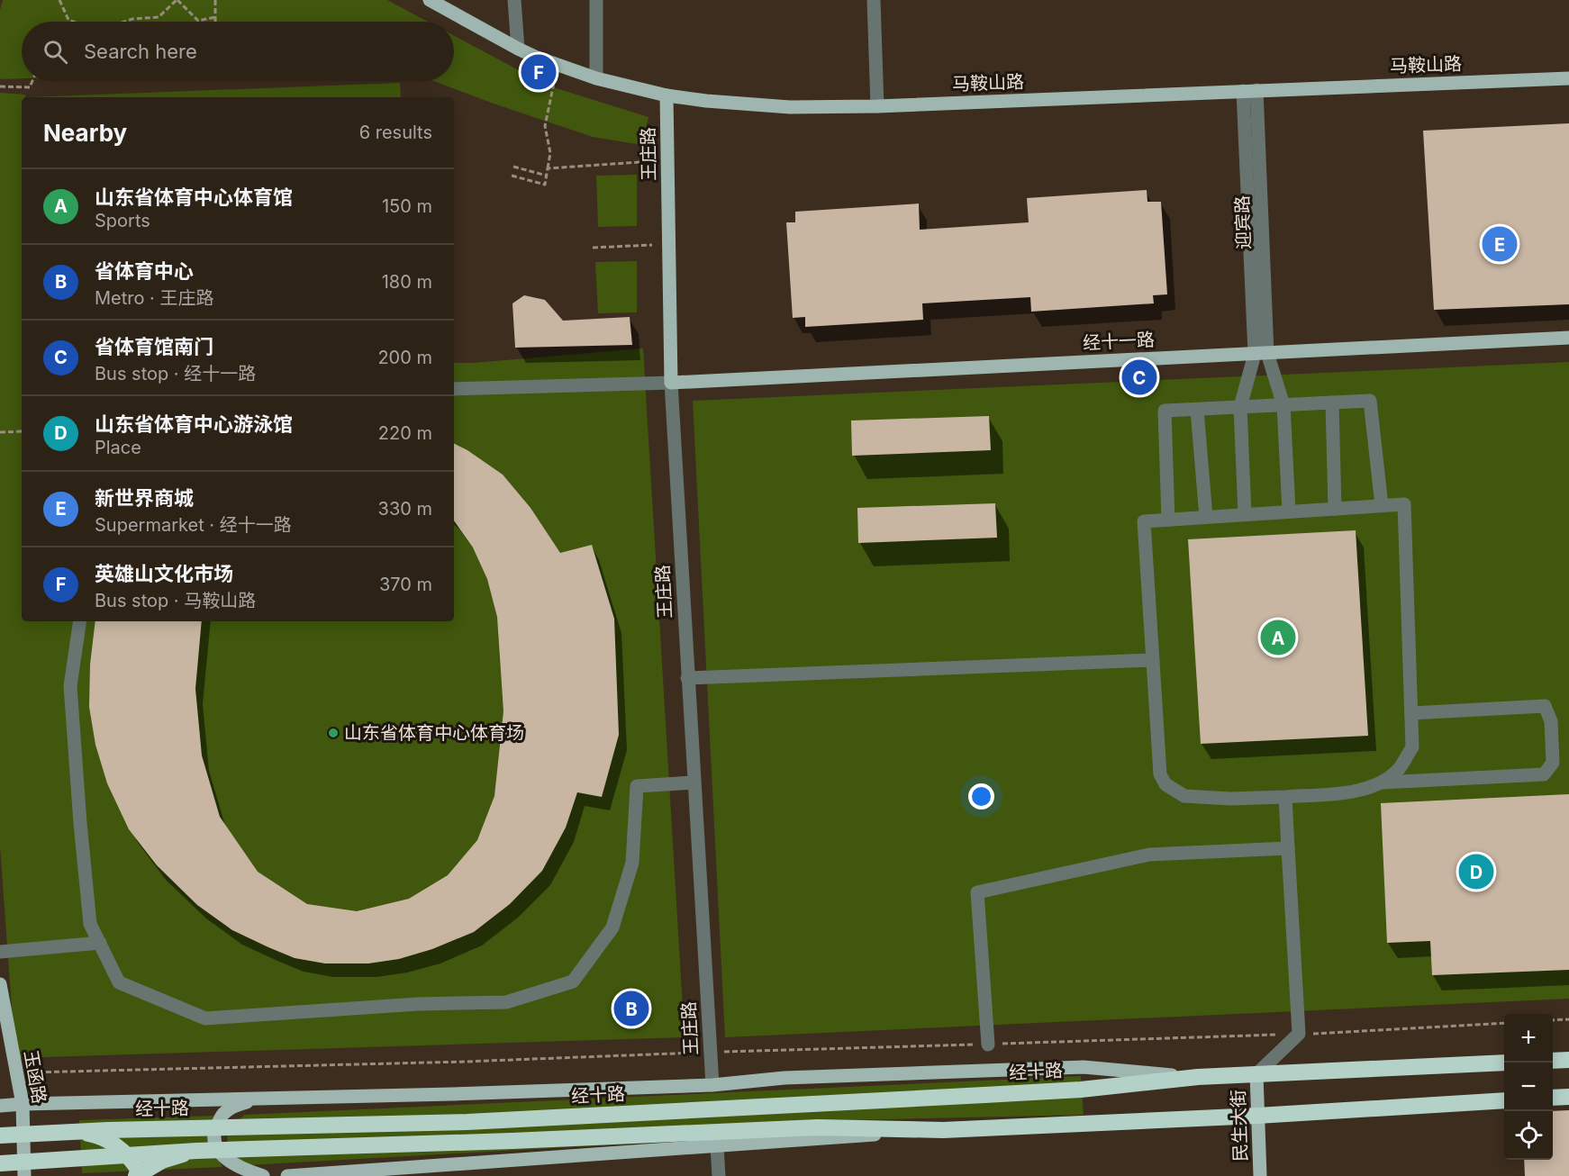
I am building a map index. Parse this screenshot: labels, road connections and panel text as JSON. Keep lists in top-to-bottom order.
{
  "streets": {
    "highway": ["经十路"],
    "main road": [
      "马鞍山路",
      "王庄路",
      "经十一路",
      "玉函路",
      "民生大街"
    ],
    "street": ["迎宾路"]
  },
  "crossings": [
    ["马鞍山路", "王庄路"],
    ["马鞍山路", "迎宾路"],
    ["王庄路", "经十一路"],
    ["王庄路", "经十路"],
    ["迎宾路", "经十一路"],
    ["经十路", "玉函路"],
    ["经十路", "民生大街"]
  ],
  "places": ["山东省体育中心体育场"],
  "page": {
    "search": "Search here",
    "pins": [
      "F",
      "E",
      "C",
      "A",
      "D",
      "B"
    ],
    "heading": ["Nearby", "6 results"],
    "list": [
      {
        "mark": "A",
        "name": "山东省体育中心体育馆",
        "note": "Sports",
        "value": "150 m"
      },
      {
        "mark": "B",
        "name": "省体育中心",
        "note": "Metro · 王庄路",
        "value": "180 m"
      },
      {
        "mark": "C",
        "name": "省体育馆南门",
        "note": "Bus stop · 经十一路",
        "value": "200 m"
      },
      {
        "mark": "D",
        "name": "山东省体育中心游泳馆",
        "note": "Place",
        "value": "220 m"
      },
      {
        "mark": "E",
        "name": "新世界商城",
        "note": "Supermarket · 经十一路",
        "value": "330 m"
      },
      {
        "mark": "F",
        "name": "英雄山文化市场",
        "note": "Bus stop · 马鞍山路",
        "value": "370 m"
      }
    ],
    "map_buttons": ["+", "−"]
  }
}
